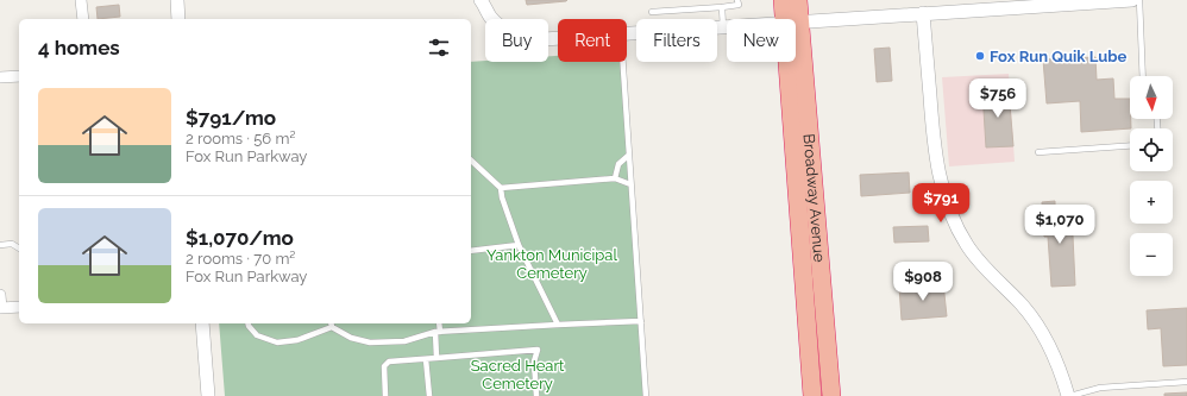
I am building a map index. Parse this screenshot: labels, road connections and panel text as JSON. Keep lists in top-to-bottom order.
{
  "streets": {
    "highway": ["Broadway Avenue"]
  },
  "parks": ["Yankton Municipal Cemetery", "Sacred Heart Cemetery"],
  "places": ["Fox Run Quik Lube"],
  "north": "bottom",
  "page": {
    "chip": [
      "Buy",
      "Rent",
      "Filters",
      "New"
    ],
    "heading": "4 homes",
    "map_buttons": ["+", "−"],
    "list": [
      {
        "name": "$791/mo",
        "note": "2 rooms · 56 m² · Fox Run Parkway"
      },
      {
        "name": "$1,070/mo",
        "note": "2 rooms · 70 m² · Fox Run Parkway"
      }
    ],
    "price": [
      "$756",
      "$791",
      "$1,070",
      "$908"
    ]
  }
}
